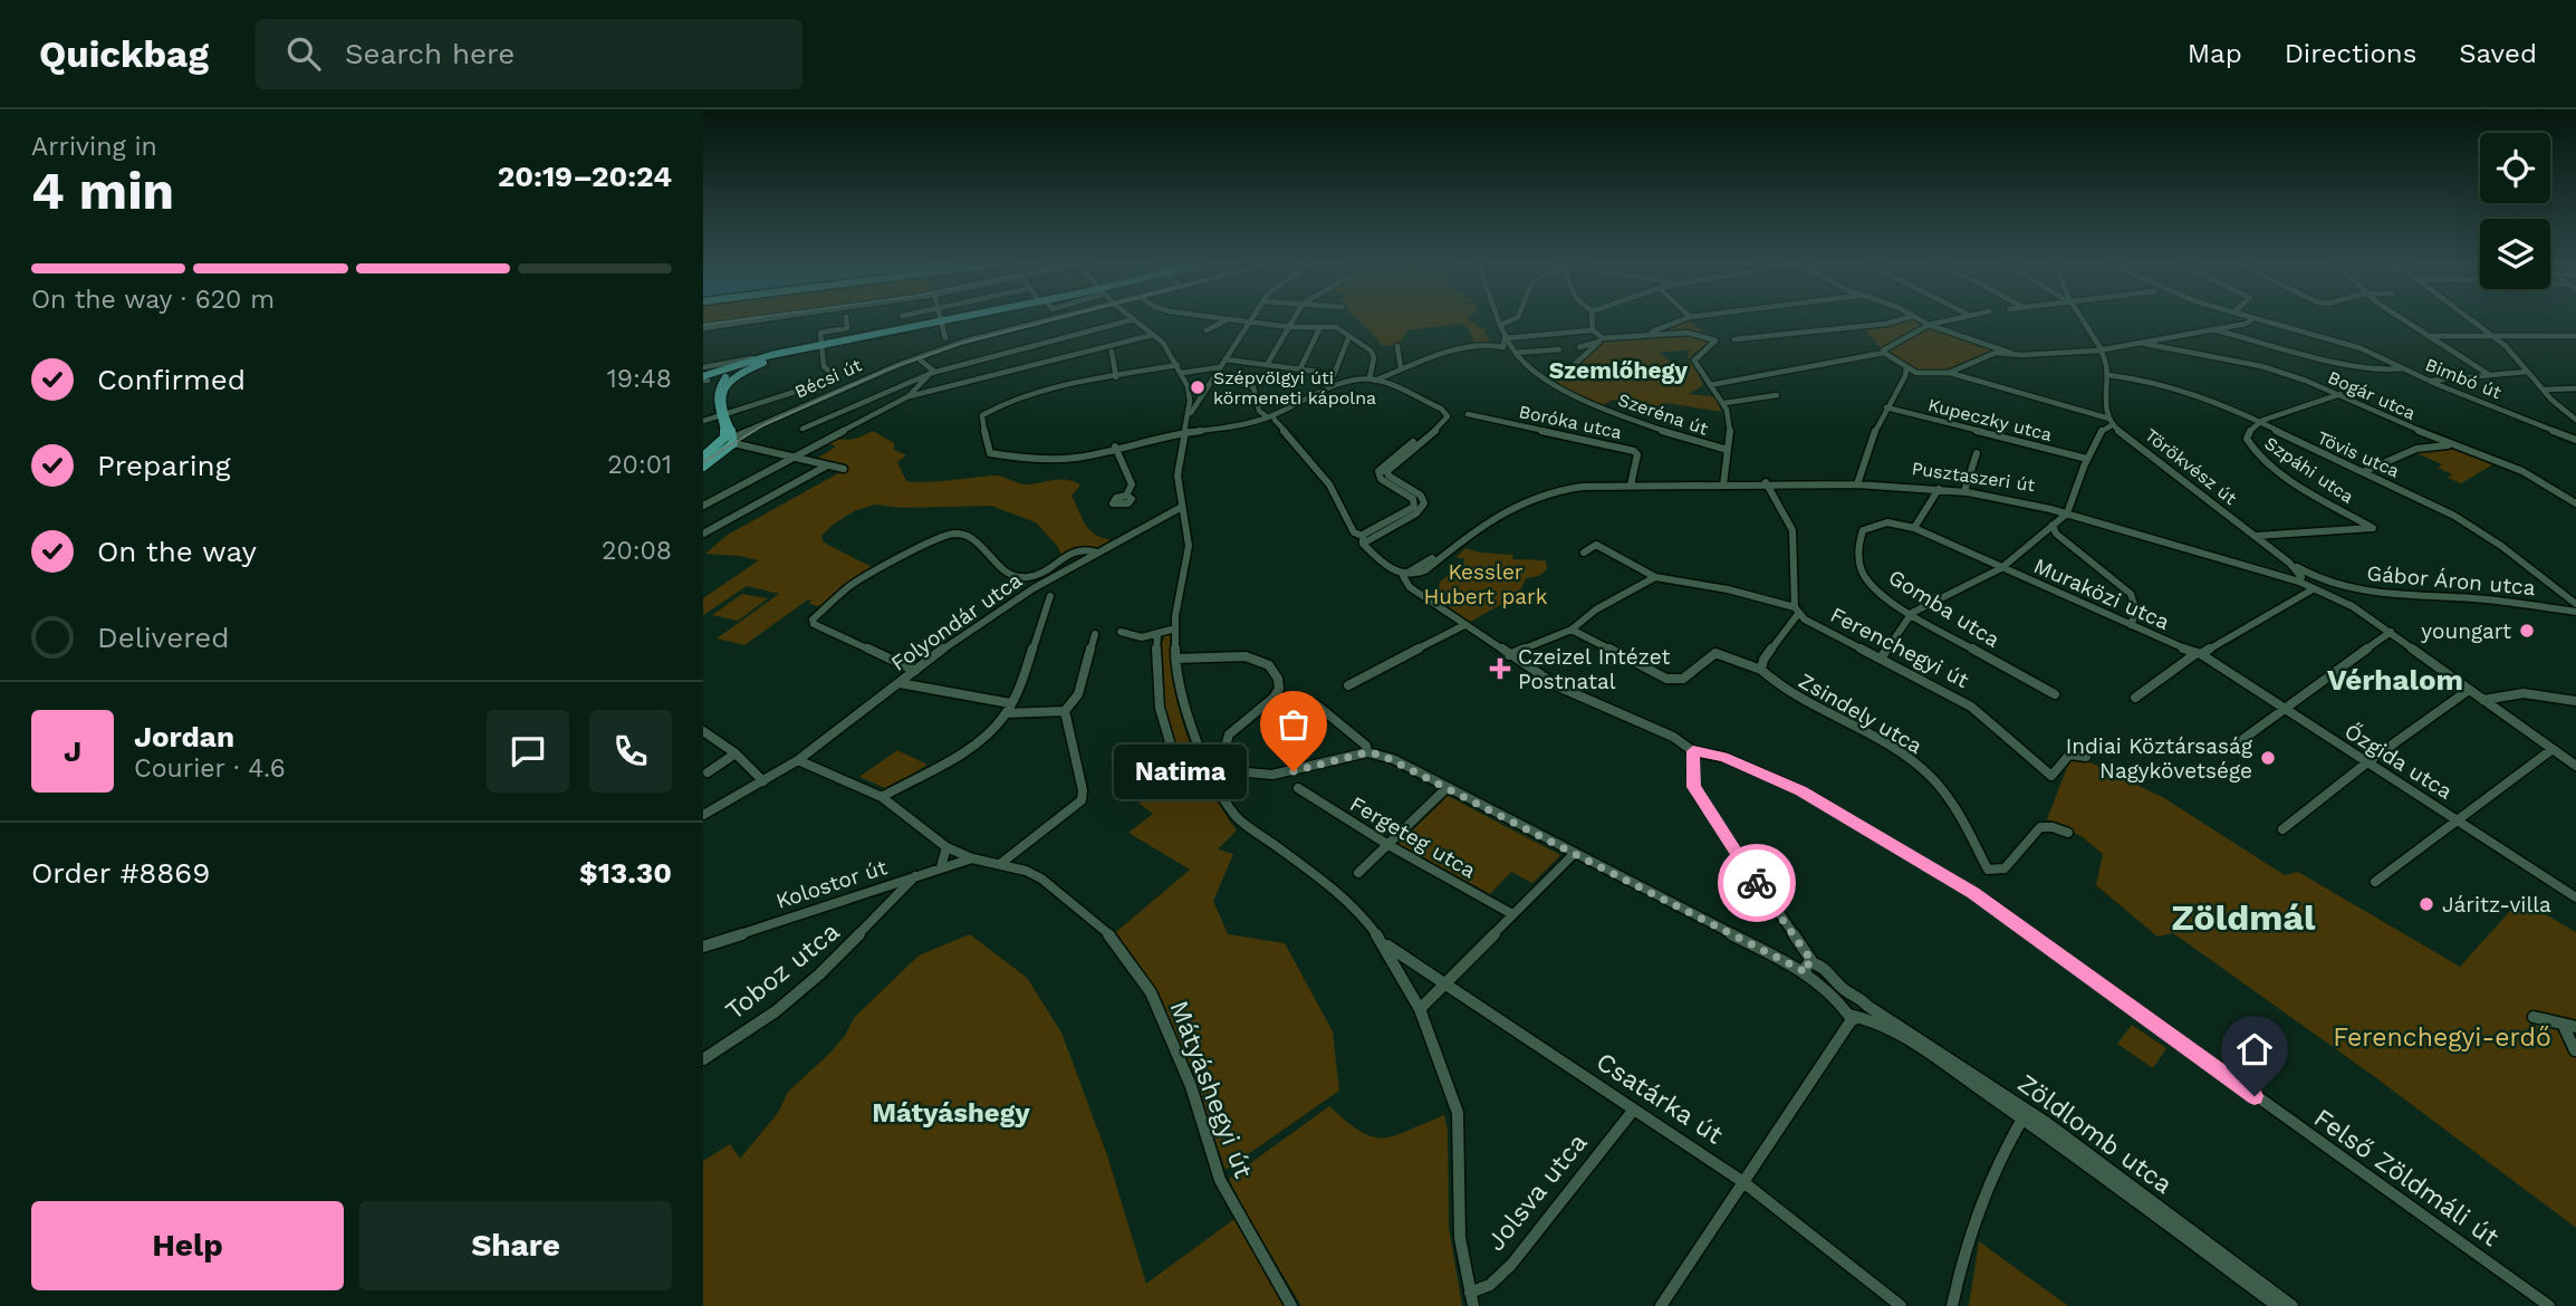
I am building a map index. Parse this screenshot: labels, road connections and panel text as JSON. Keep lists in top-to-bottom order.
{
  "streets": {
    "main road": ["Bécsi út"],
    "street": [
      "Bimbó út",
      "Bogár utca",
      "Szeréna út",
      "Kupeczky utca",
      "Boróka utca",
      "Tövis utca",
      "Törökvész út",
      "Szpáhi utca",
      "Pusztaszeri út",
      "Gábor Áron utca",
      "Muraközi utca",
      "Gomba utca",
      "Folyondár utca",
      "Ferenchegyi út",
      "Zsindely utca",
      "Őzgida utca",
      "Fergeteg utca",
      "Kolostor út",
      "Toboz utca",
      "Mátyáshegyi út",
      "Csatárka út",
      "Zöldlomb utca",
      "Felső Zöldmáli út",
      "Jolsva utca"
    ]
  },
  "crossings": [
    ["Bogár utca", "Szpáhi utca"],
    ["Boróka utca", "Pusztaszeri út"],
    ["Tövis utca", "Szpáhi utca"],
    ["Törökvész út", "Szpáhi utca"],
    ["Törökvész út", "Pusztaszeri út"],
    ["Pusztaszeri út", "Felső Zöldmáli út"],
    ["Muraközi utca", "Gomba utca"],
    ["Muraközi utca", "Őzgida utca"],
    ["Folyondár utca", "Mátyáshegyi út"],
    ["Kolostor út", "Toboz utca"],
    ["Kolostor út", "Mátyáshegyi út"],
    ["Csatárka út", "Jolsva utca"]
  ],
  "districts": [
    "Szemlőhegy",
    "Vérhalom",
    "Zöldmál",
    "Mátyáshegy"
  ],
  "parks": ["Kessler Hubert park", "Ferenchegyi-erdő"],
  "places": {
    "other": [
      "Szépvölgyi úti körmeneti kápolna",
      "youngart",
      "Indiai Köztársaság Nagykövetsége",
      "Natima",
      "Járitz-villa"
    ],
    "health": ["Czeizel Intézet Postnatal"]
  },
  "page": {
    "header": "Quickbag",
    "search": "Search here",
    "nav": ["Map", "Directions", "Saved"],
    "heading": ["4 min", "Arriving in", "20:19–20:24"],
    "panel": [
      "Jordan",
      "Courier · 4.6",
      "Order #8869",
      "$13.30"
    ],
    "bar": "On the way · 620 m",
    "list": [
      ["Confirmed", "19:48"],
      ["Preparing", "20:01"],
      ["On the way", "20:08"],
      "Delivered"
    ],
    "round": "J",
    "bubble": "Natima",
    "buttons": ["Help", "Share"]
  }
}
